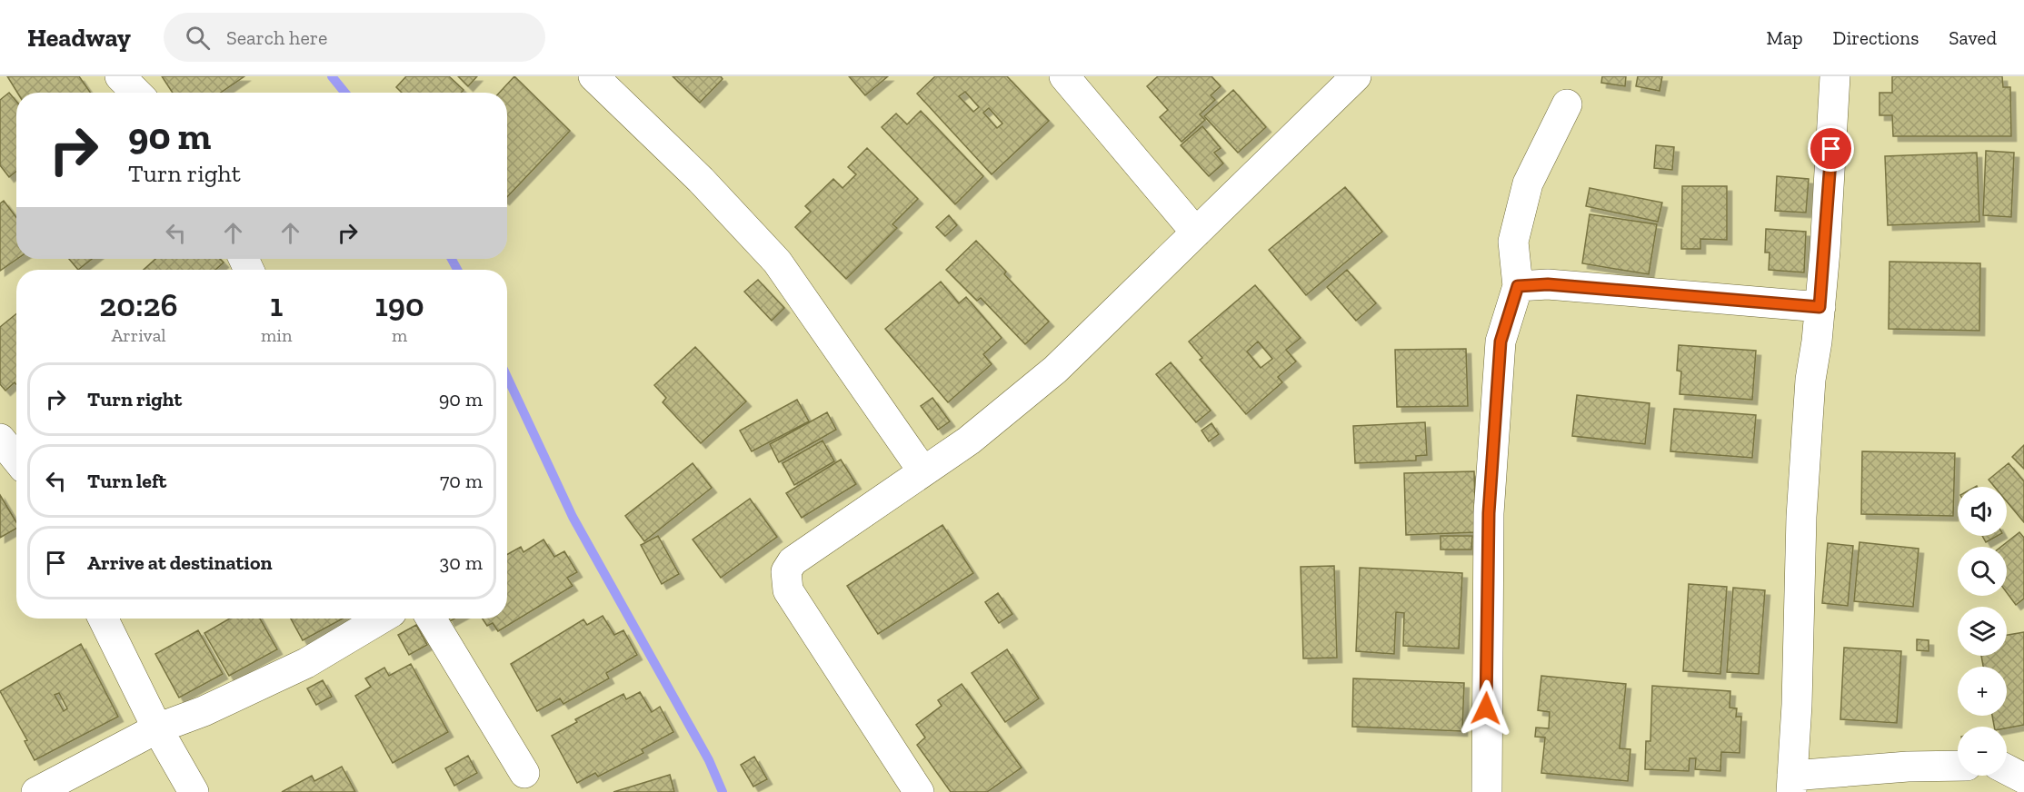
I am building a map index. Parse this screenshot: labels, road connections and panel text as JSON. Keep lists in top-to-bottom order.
{
  "page": {
    "header": "Headway",
    "search": "Search here",
    "nav": ["Map", "Directions", "Saved"],
    "turn": ["90 m", "Turn right"],
    "eta": [
      "20:26",
      "Arrival",
      "1",
      "min",
      "190",
      "m"
    ],
    "list": [
      {
        "name": "Turn right",
        "value": "90 m"
      },
      {
        "name": "Turn left",
        "value": "70 m"
      },
      {
        "name": "Arrive at destination",
        "value": "30 m"
      }
    ],
    "map_buttons": ["+", "−"]
  }
}
